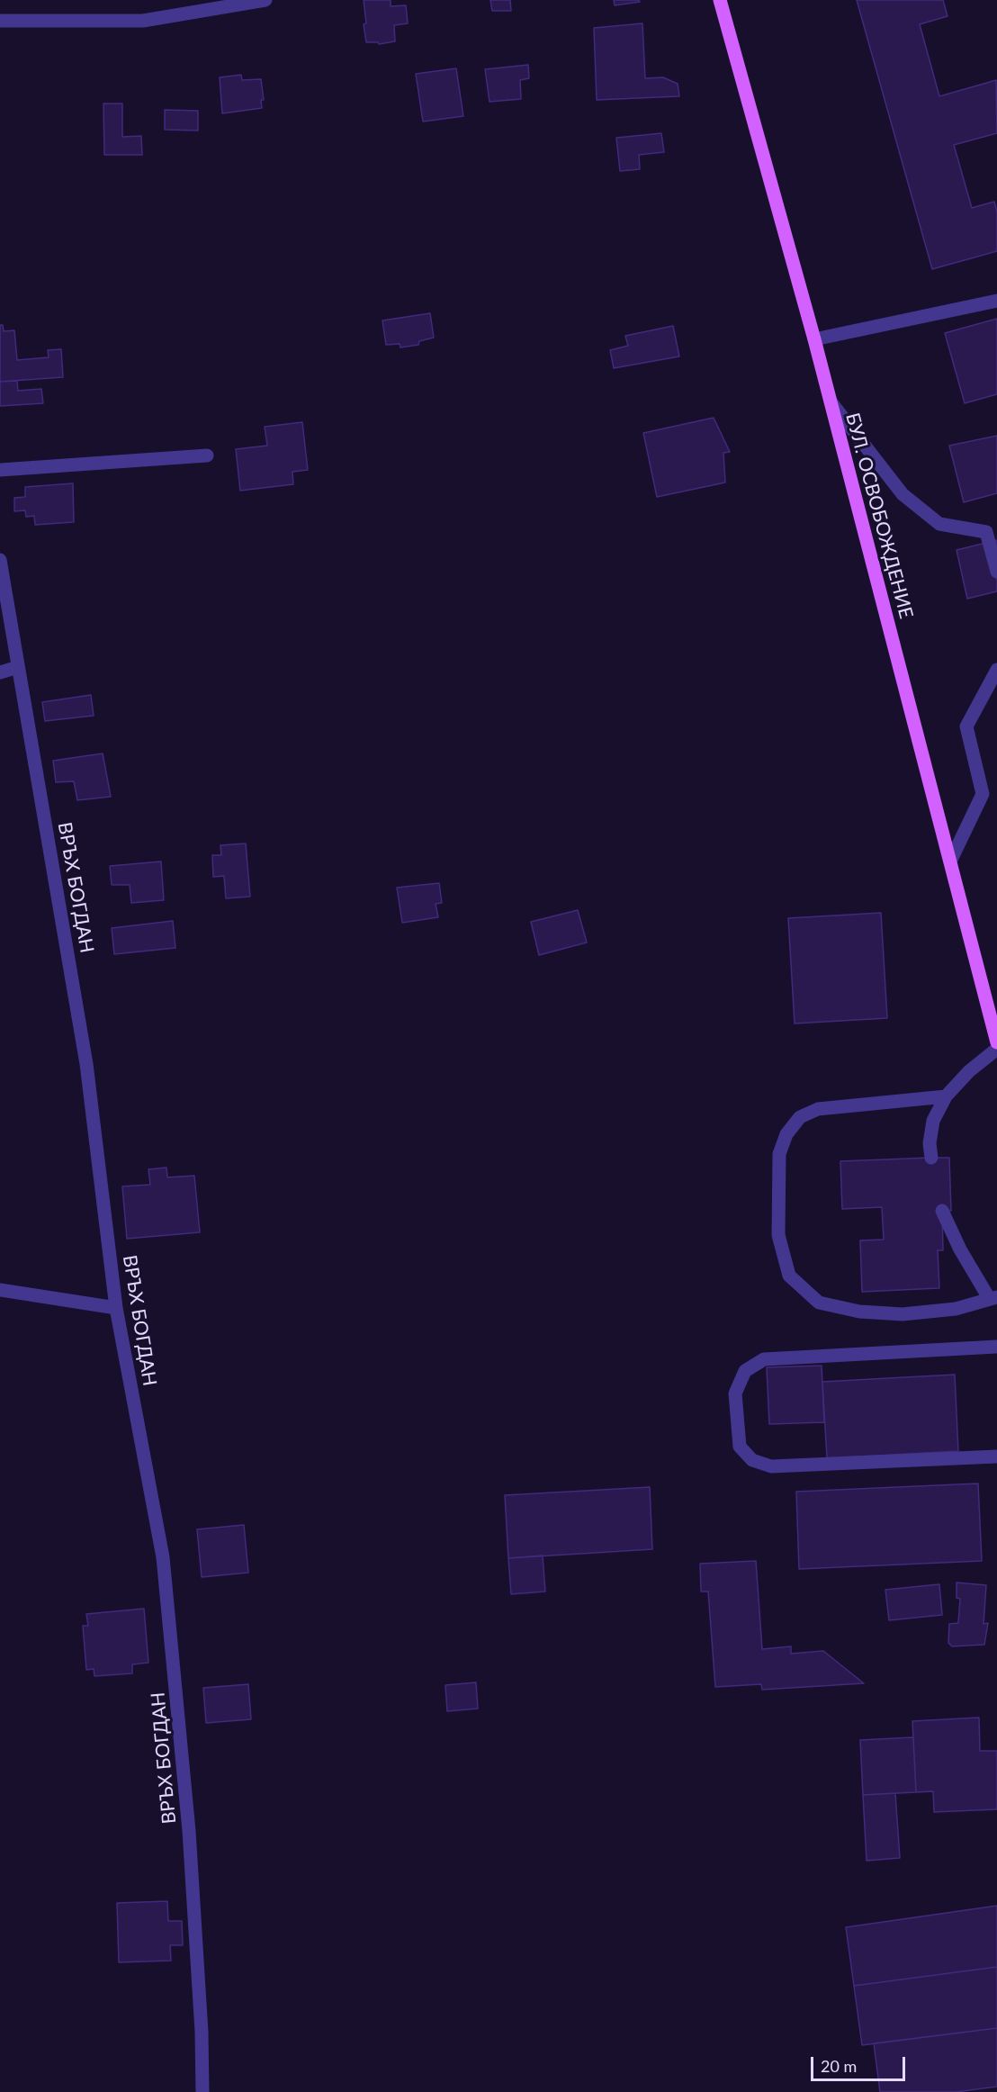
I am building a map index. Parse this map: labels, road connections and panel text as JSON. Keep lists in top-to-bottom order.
{
  "streets": {
    "main road": ["БУЛ. ОСВОБОЖДЕНИЕ"],
    "street": ["ВРЪХ БОГДАН"]
  },
  "scale_bar": "20 m"
}
